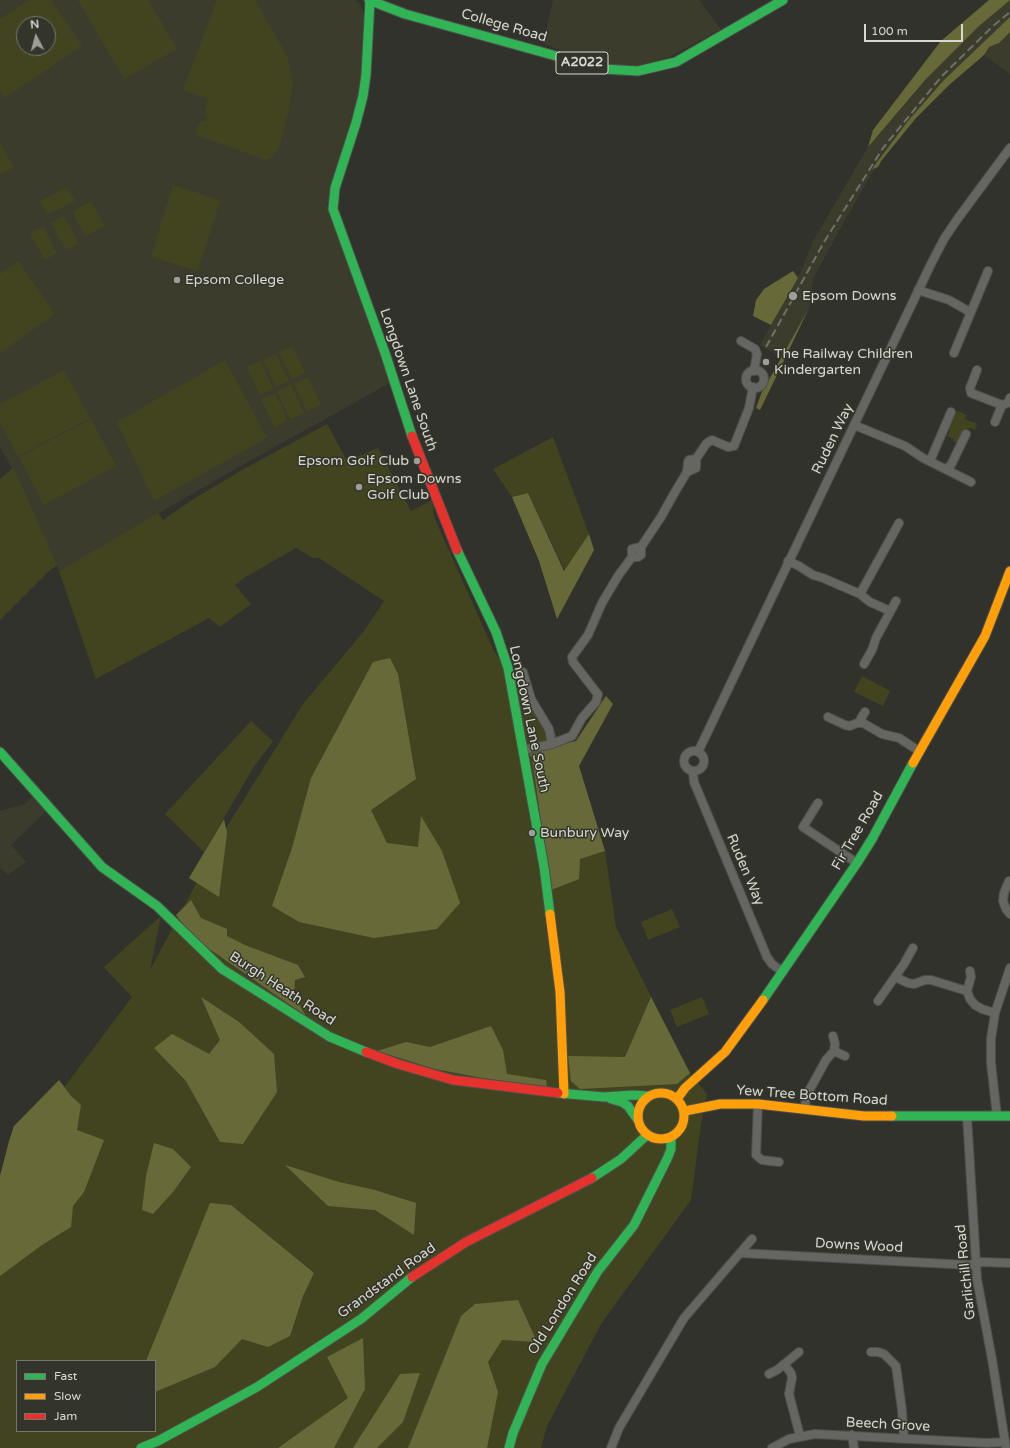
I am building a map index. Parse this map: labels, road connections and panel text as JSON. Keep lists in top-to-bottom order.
{
  "streets": {
    "main road": [
      "College Road",
      "A2022",
      "Longdown Lane South",
      "Fir Tree Road",
      "Burgh Heath Road",
      "Yew Tree Bottom Road",
      "Grandstand Road",
      "Old London Road"
    ],
    "street": [
      "Ruden Way",
      "Downs Wood",
      "Garlichill Road",
      "Beech Grove"
    ]
  },
  "crossings": [
    ["College Road", "Longdown Lane South"],
    ["Longdown Lane South", "Burgh Heath Road"],
    ["Ruden Way", "Fir Tree Road"],
    ["Fir Tree Road", "Burgh Heath Road"],
    ["Fir Tree Road", "Yew Tree Bottom Road"],
    ["Fir Tree Road", "Grandstand Road"],
    ["Fir Tree Road", "Old London Road"],
    ["Burgh Heath Road", "Yew Tree Bottom Road"],
    ["Burgh Heath Road", "Grandstand Road"],
    ["Burgh Heath Road", "Old London Road"],
    ["Yew Tree Bottom Road", "Garlichill Road"],
    ["Yew Tree Bottom Road", "Grandstand Road"],
    ["Yew Tree Bottom Road", "Old London Road"],
    ["Downs Wood", "Garlichill Road"],
    ["Garlichill Road", "Beech Grove"],
    ["Grandstand Road", "Old London Road"]
  ],
  "places": [
    "Epsom College",
    "Epsom Downs",
    "The Railway Children Kindergarten",
    "Epsom Golf Club",
    "Epsom Downs Golf Club",
    "Bunbury Way"
  ],
  "legend": ["Fast", "Slow", "Jam"],
  "scale_bar": "100 m",
  "north": "top"
}
